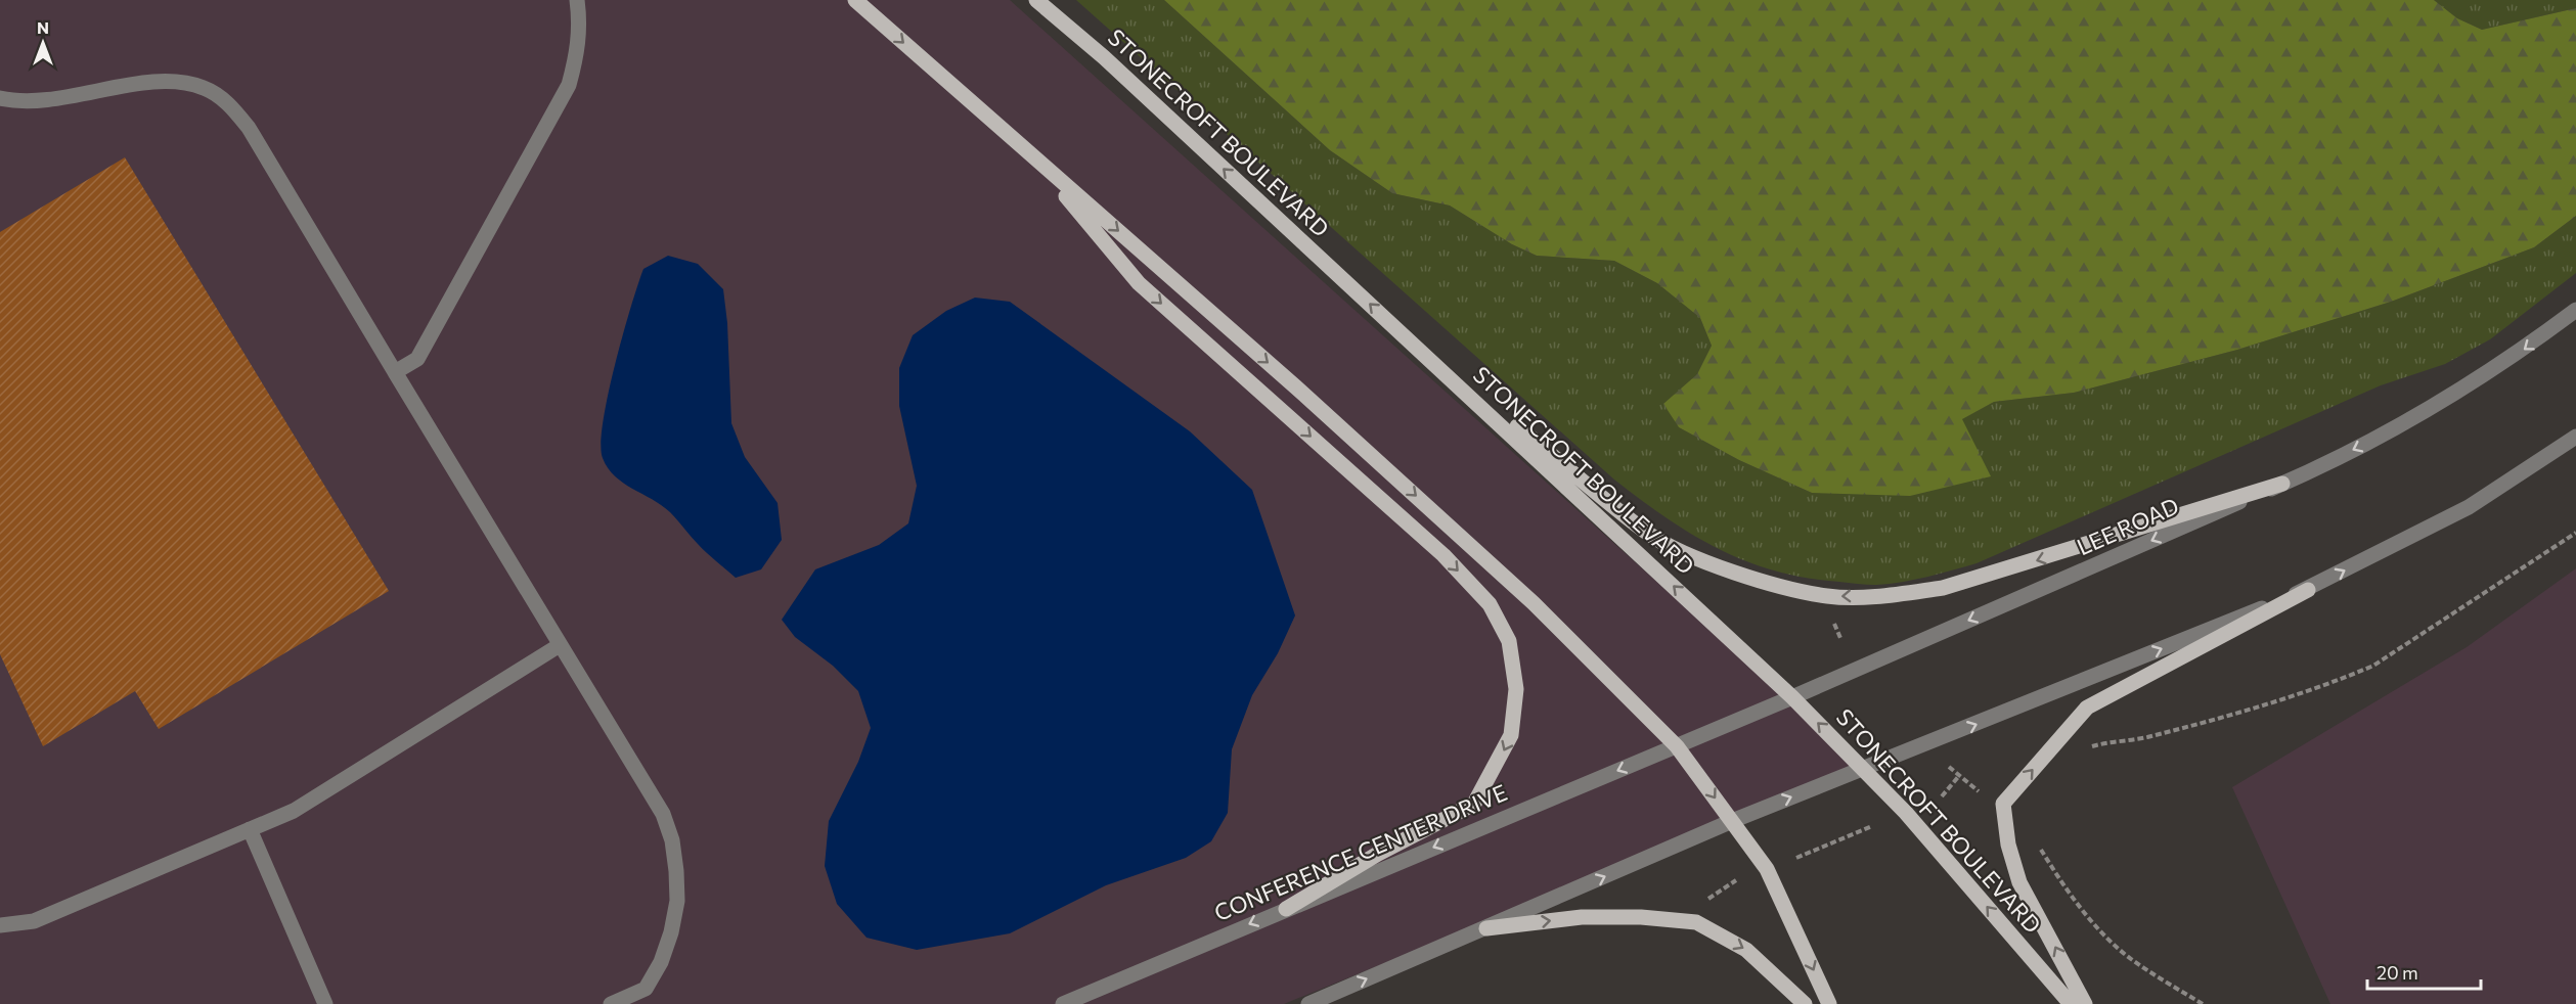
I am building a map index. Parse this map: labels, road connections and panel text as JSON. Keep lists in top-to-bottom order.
{
  "streets": {
    "main road": ["STONECROFT BOULEVARD"],
    "street": ["LEE ROAD", "CONFERENCE CENTER DRIVE"]
  },
  "crossings": [
    ["STONECROFT BOULEVARD", "LEE ROAD"],
    ["LEE ROAD", "CONFERENCE CENTER DRIVE"]
  ],
  "scale_bar": "20 m",
  "north": "top"
}
